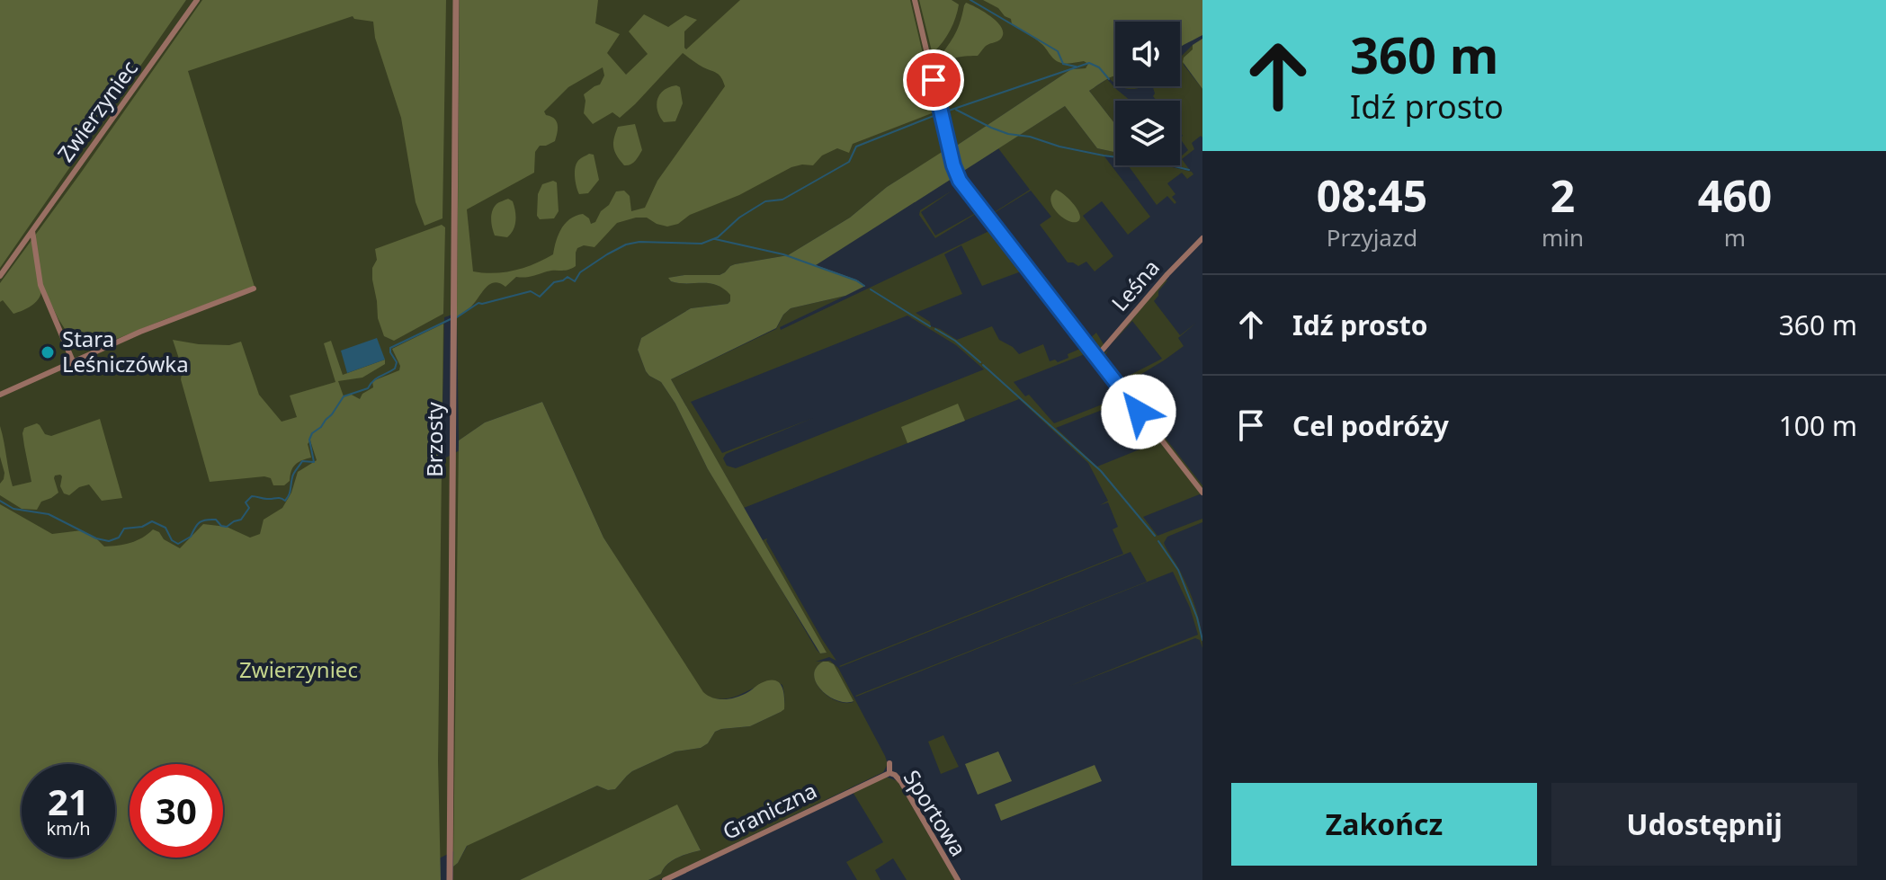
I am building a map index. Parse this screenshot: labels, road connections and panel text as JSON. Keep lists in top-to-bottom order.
{
  "streets": {
    "street": [
      "Zwierzyniec",
      "Leśna",
      "Brzosty",
      "Graniczna",
      "Sportowa"
    ]
  },
  "crossings": [
    ["Graniczna", "Sportowa"]
  ],
  "parks": ["Zwierzyniec"],
  "places": ["Stara Leśniczówka"],
  "page": {
    "turn": ["360 m", "Idź prosto"],
    "eta": [
      "08:45",
      "Przyjazd",
      "2",
      "min",
      "460",
      "m"
    ],
    "list": [
      {
        "name": "Idź prosto",
        "value": "360 m"
      },
      {
        "name": "Cel podróży",
        "value": "100 m"
      }
    ],
    "speed": "21 km/h",
    "limit": "30",
    "buttons": ["Zakończ", "Udostępnij"]
  }
}
